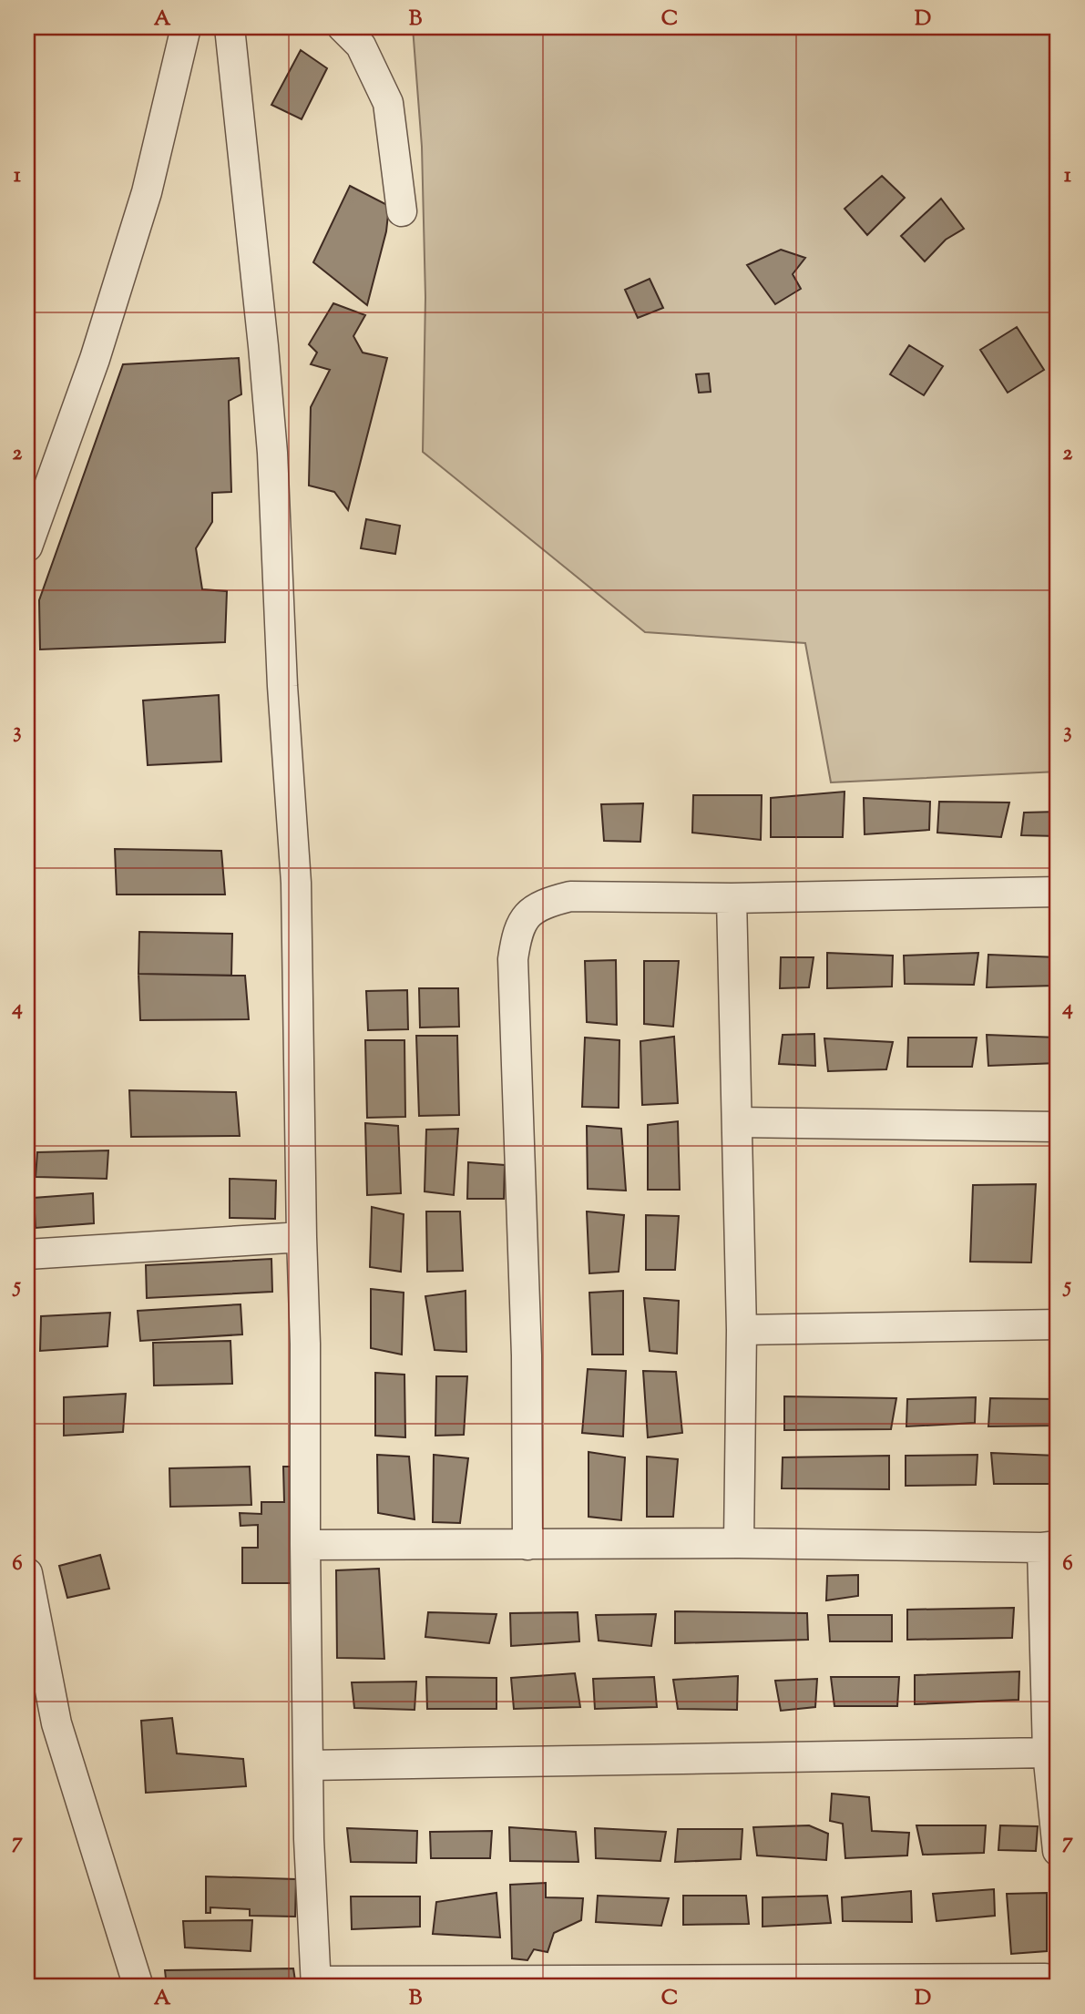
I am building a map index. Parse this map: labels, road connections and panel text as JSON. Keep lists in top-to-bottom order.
{
  "grid": {
    "columns": [
      "A",
      "B",
      "C",
      "D"
    ],
    "rows": [
      "1",
      "2",
      "3",
      "4",
      "5",
      "6",
      "7"
    ]
  }
}
